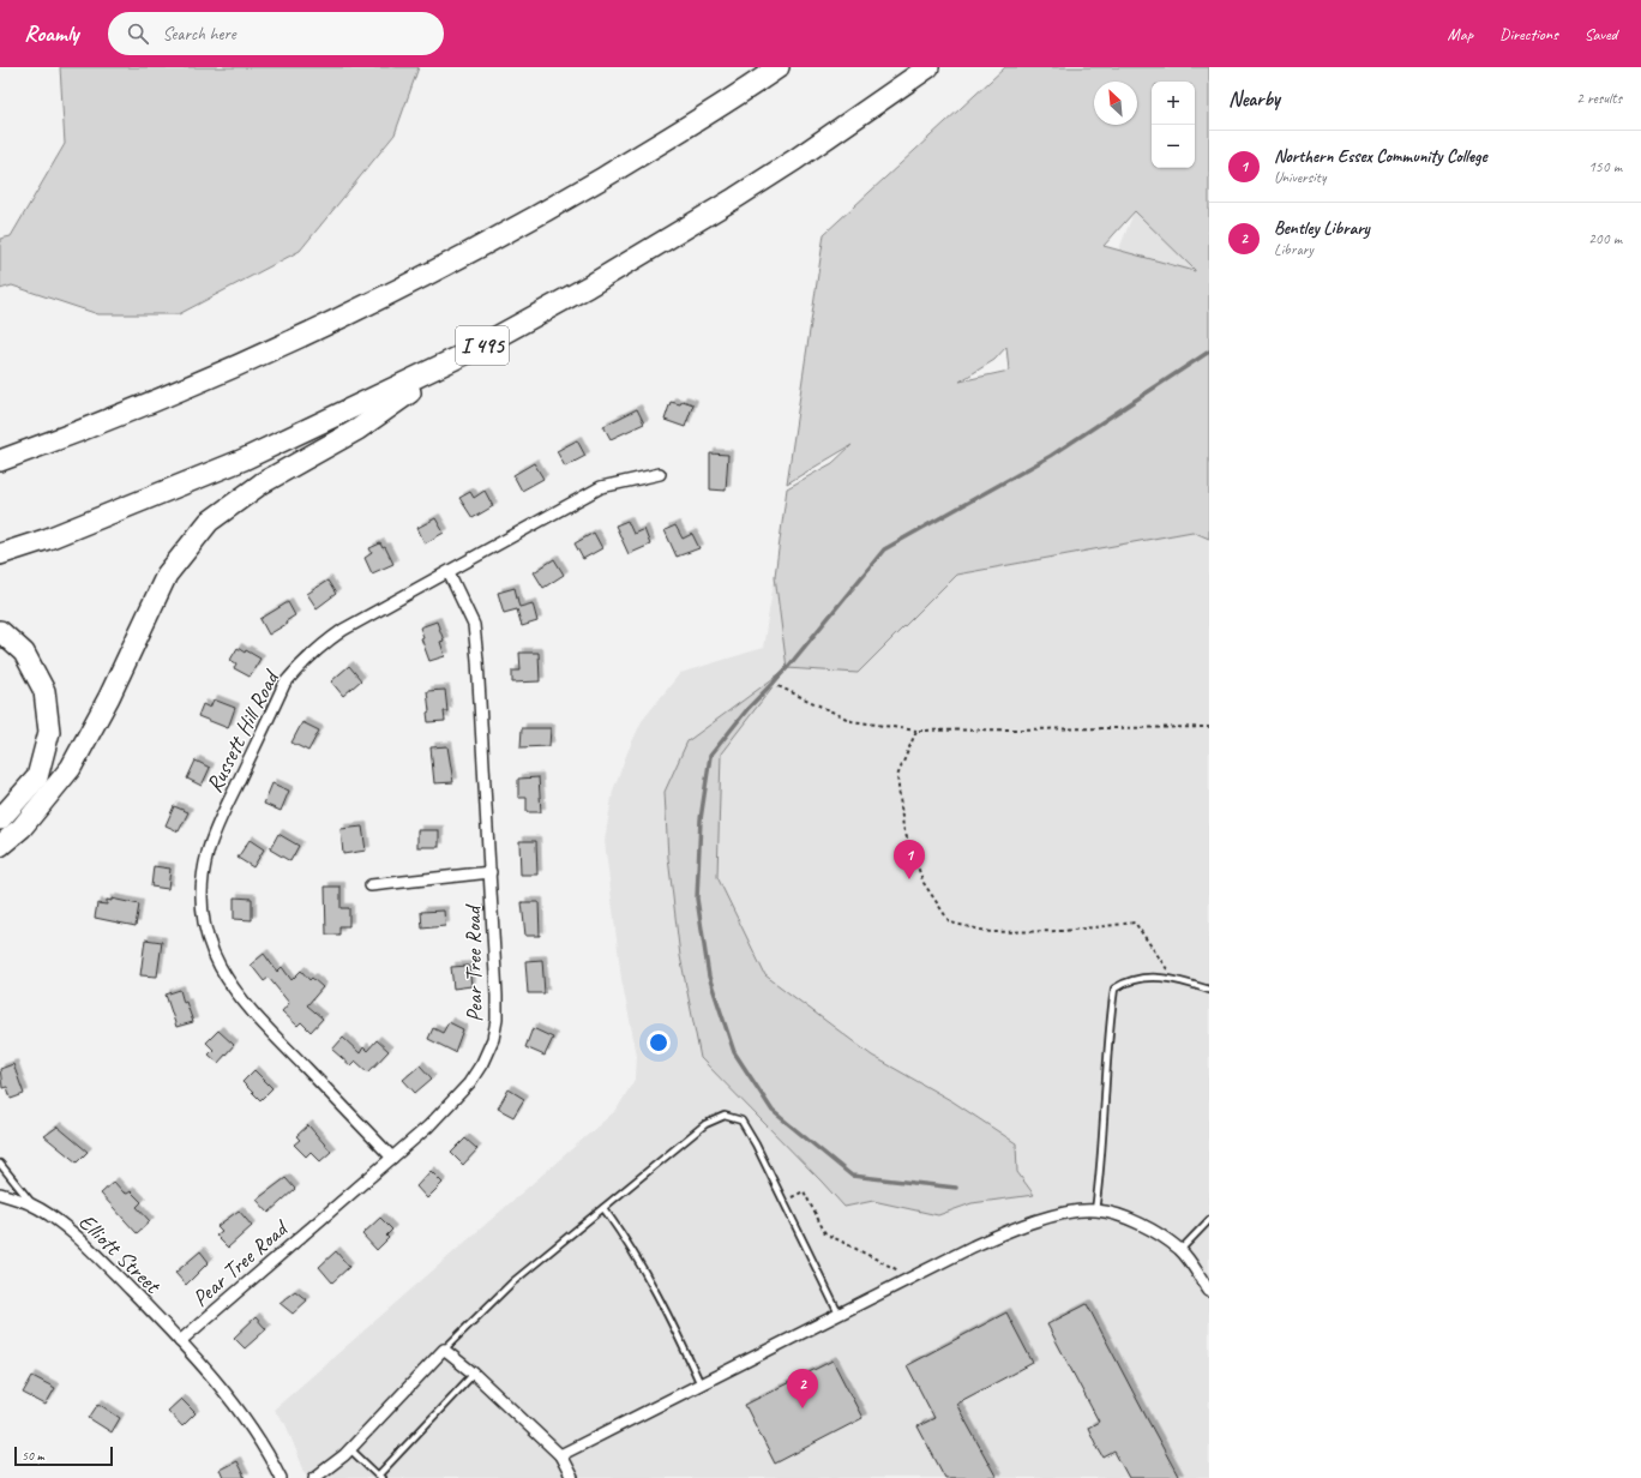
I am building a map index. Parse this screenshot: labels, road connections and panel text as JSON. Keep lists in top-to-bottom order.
{
  "streets": {
    "highway": ["I 495"],
    "street": ["Russett Hill Road", "Pear Tree Road", "Elliott Street"]
  },
  "crossings": [
    ["Russett Hill Road", "Pear Tree Road"],
    ["Pear Tree Road", "Elliott Street"]
  ],
  "scale_bar": "50 m",
  "north": "top left",
  "page": {
    "header": "Roamly",
    "search": "Search here",
    "nav": ["Map", "Directions", "Saved"],
    "heading": ["Nearby", "2 results"],
    "map_buttons": ["+", "−"],
    "list": [
      {
        "mark": "1",
        "name": "Northern Essex Community College",
        "note": "University",
        "value": "150 m"
      },
      {
        "mark": "2",
        "name": "Bentley Library",
        "note": "Library",
        "value": "200 m"
      }
    ],
    "pins": ["1", "2"],
    "scale": "50 m"
  }
}
